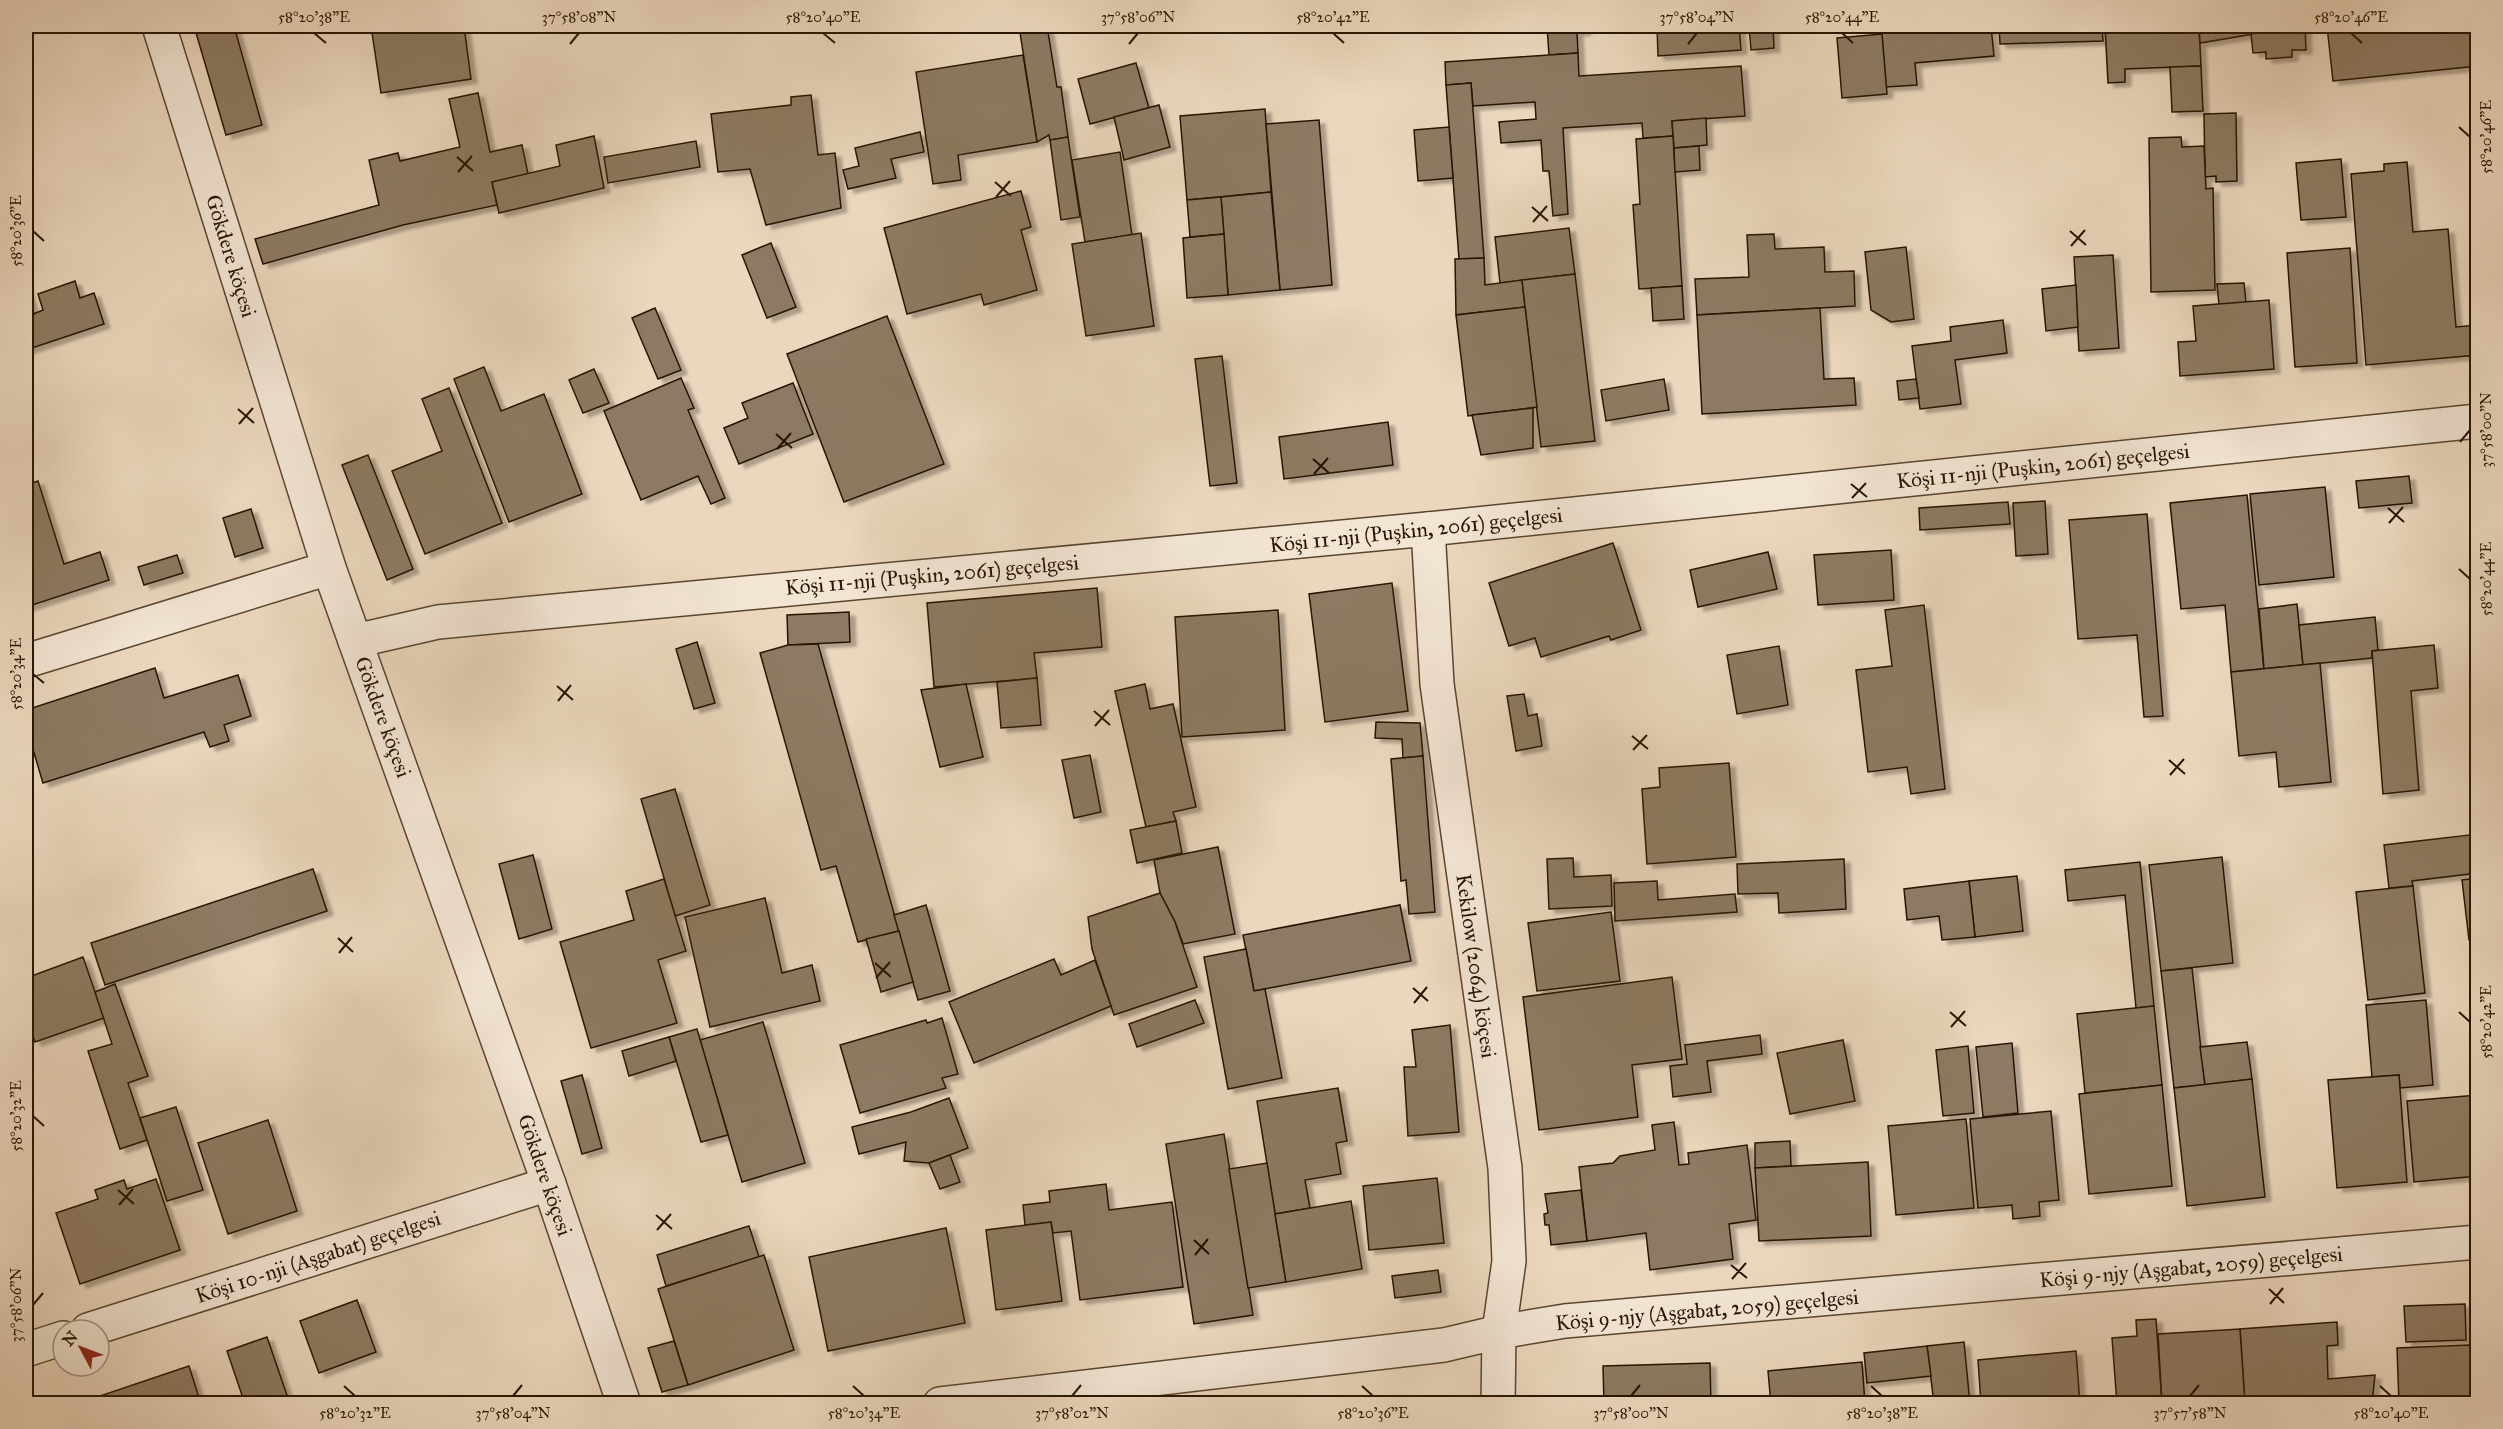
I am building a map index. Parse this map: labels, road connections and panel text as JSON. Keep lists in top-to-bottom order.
{
  "streets": {
    "street": [
      "Gökdere köçesi",
      "Köşi 11-nji (Puşkin, 2061) geçelgesi",
      "Kekilow (2064) köçesi",
      "Köşi 10-nji (Aşgabat) geçelgesi",
      "Köşi 9-njy (Aşgabat, 2059) geçelgesi"
    ]
  },
  "crossings": [
    ["Gökdere köçesi", "Köşi 11-nji (Puşkin, 2061) geçelgesi"],
    ["Gökdere köçesi", "Köşi 10-nji (Aşgabat) geçelgesi"],
    ["Köşi 11-nji (Puşkin, 2061) geçelgesi", "Kekilow (2064) köçesi"],
    ["Kekilow (2064) köçesi", "Köşi 9-njy (Aşgabat, 2059) geçelgesi"]
  ],
  "north": "top left",
  "coordinates": [
    "58°20'38\"E",
    "37°58'08\"N",
    "58°20'40\"E",
    "37°58'06\"N",
    "58°20'42\"E",
    "37°58'04\"N",
    "58°20'44\"E",
    "58°20'46\"E",
    "58°20'36\"E",
    "37°58'00\"N",
    "58°20'34\"E",
    "58°20'32\"E",
    "37°58'02\"N",
    "37°57'58\"N"
  ]
}
